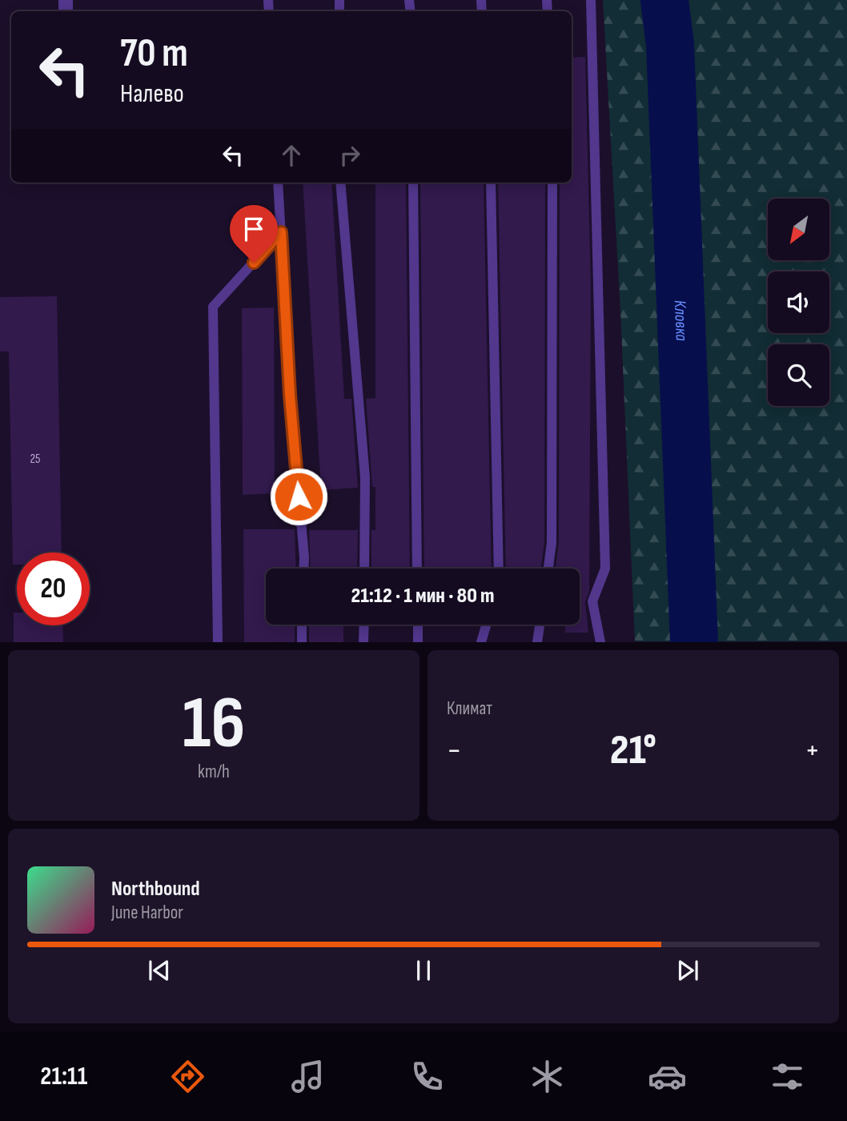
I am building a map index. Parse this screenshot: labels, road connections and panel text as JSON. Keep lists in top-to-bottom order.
{
  "water": ["Кловка"],
  "house_numbers": ["25"],
  "north": "bottom left",
  "page": {
    "turn": ["70 m", "Налево"],
    "limit": "20",
    "trip": "21:12 · 1 мин · 80 m",
    "tile": [
      ["16", "km/h"],
      "Климат"
    ],
    "heat": ["−", "21°", "+"],
    "song": ["Northbound", "June Harbor"],
    "tabs": "21:11"
  }
}
